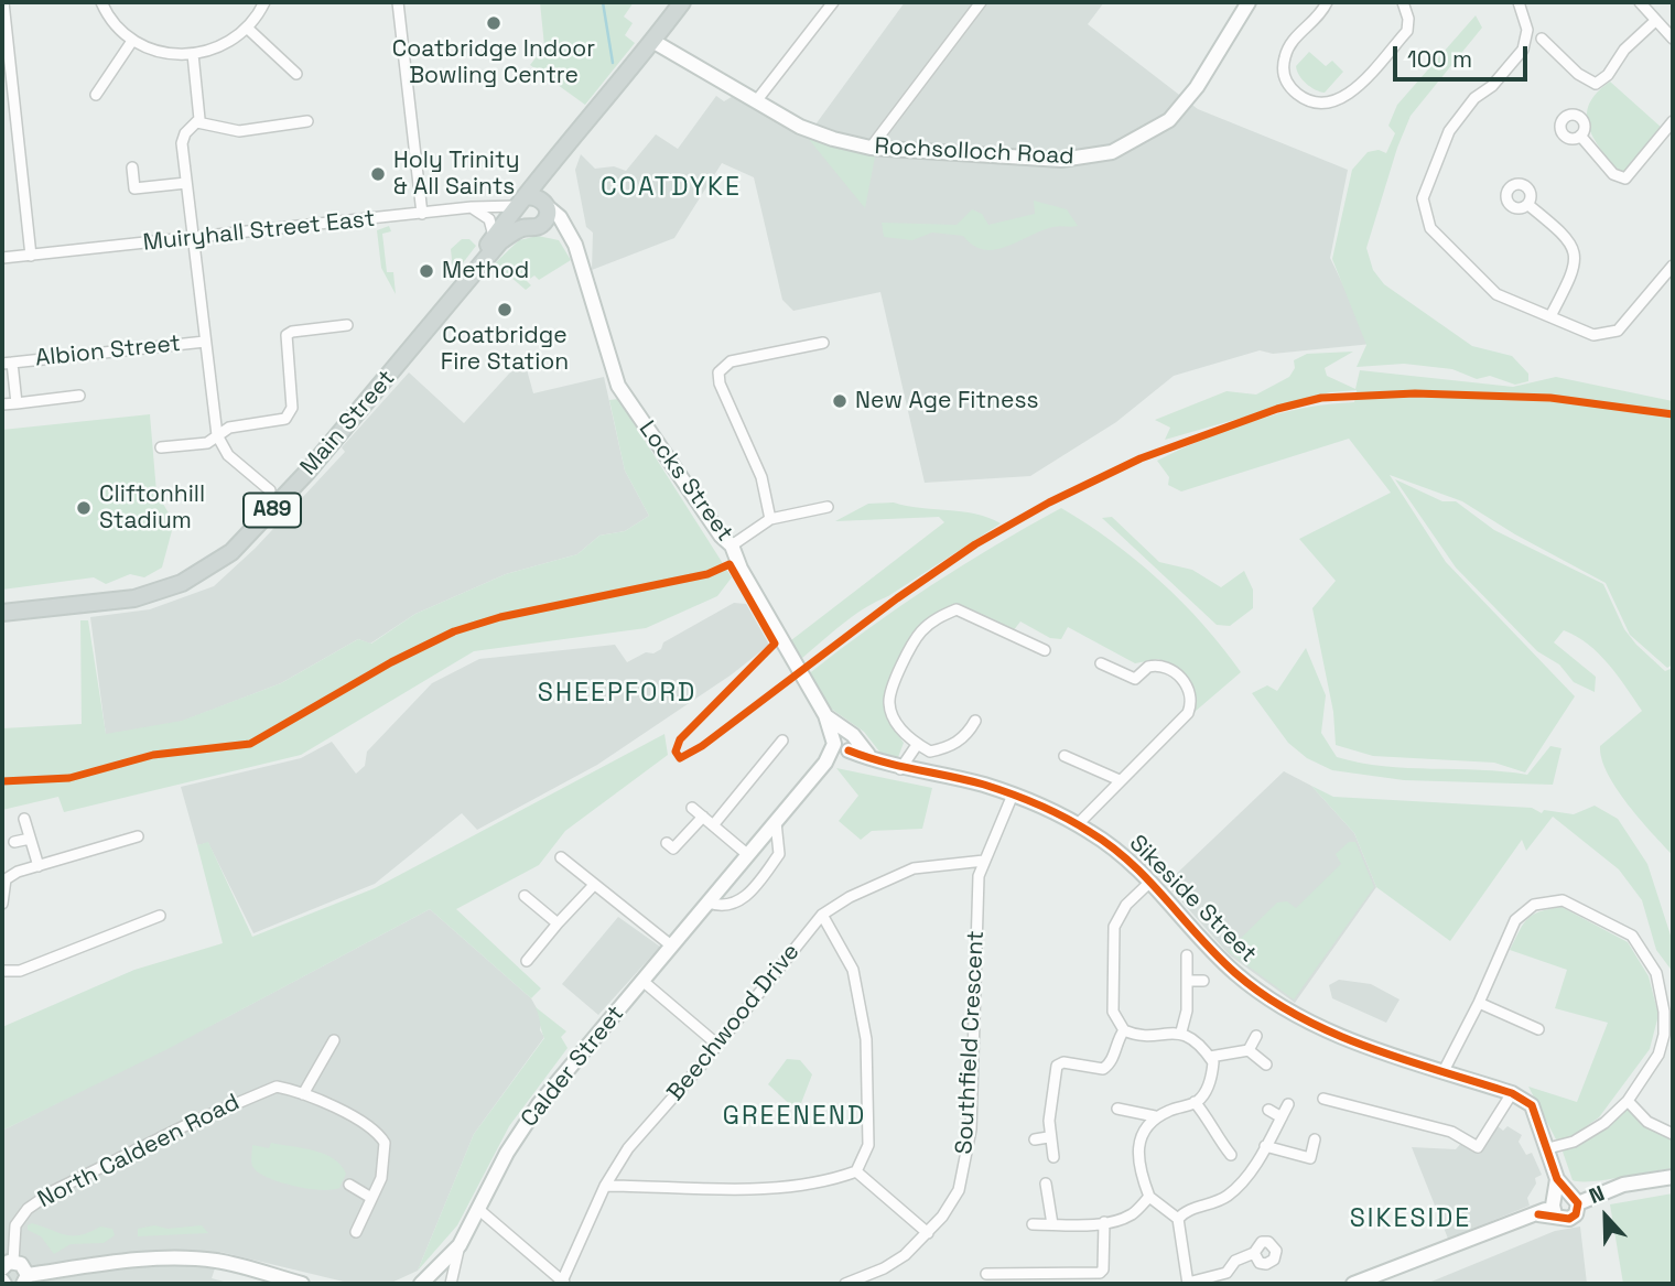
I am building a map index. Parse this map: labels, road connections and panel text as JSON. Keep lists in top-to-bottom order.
{
  "streets": {
    "main road": ["Main Street", "A89"],
    "street": [
      "Rochsolloch Road",
      "Muiryhall Street East",
      "Albion Street",
      "Locks Street",
      "Sikeside Street",
      "Beechwood Drive",
      "Southfield Crescent",
      "Calder Street",
      "North Caldeen Road"
    ]
  },
  "crossings": [
    ["Rochsolloch Road", "Main Street"],
    ["Rochsolloch Road", "A89"],
    ["Muiryhall Street East", "Main Street"],
    ["Muiryhall Street East", "Locks Street"],
    ["Main Street", "Locks Street"],
    ["Main Street", "A89"],
    ["Locks Street", "Sikeside Street"],
    ["Locks Street", "Calder Street"],
    ["Sikeside Street", "Southfield Crescent"],
    ["Sikeside Street", "Calder Street"],
    ["Beechwood Drive", "Southfield Crescent"]
  ],
  "districts": [
    "COATDYKE",
    "SHEEPFORD",
    "GREENEND",
    "SIKESIDE"
  ],
  "places": [
    "Coatbridge Indoor Bowling Centre",
    "Holy Trinity & All Saints",
    "Method",
    "Coatbridge Fire Station",
    "New Age Fitness",
    "Cliftonhill Stadium"
  ],
  "scale_bar": "100 m",
  "north": "top"
}
